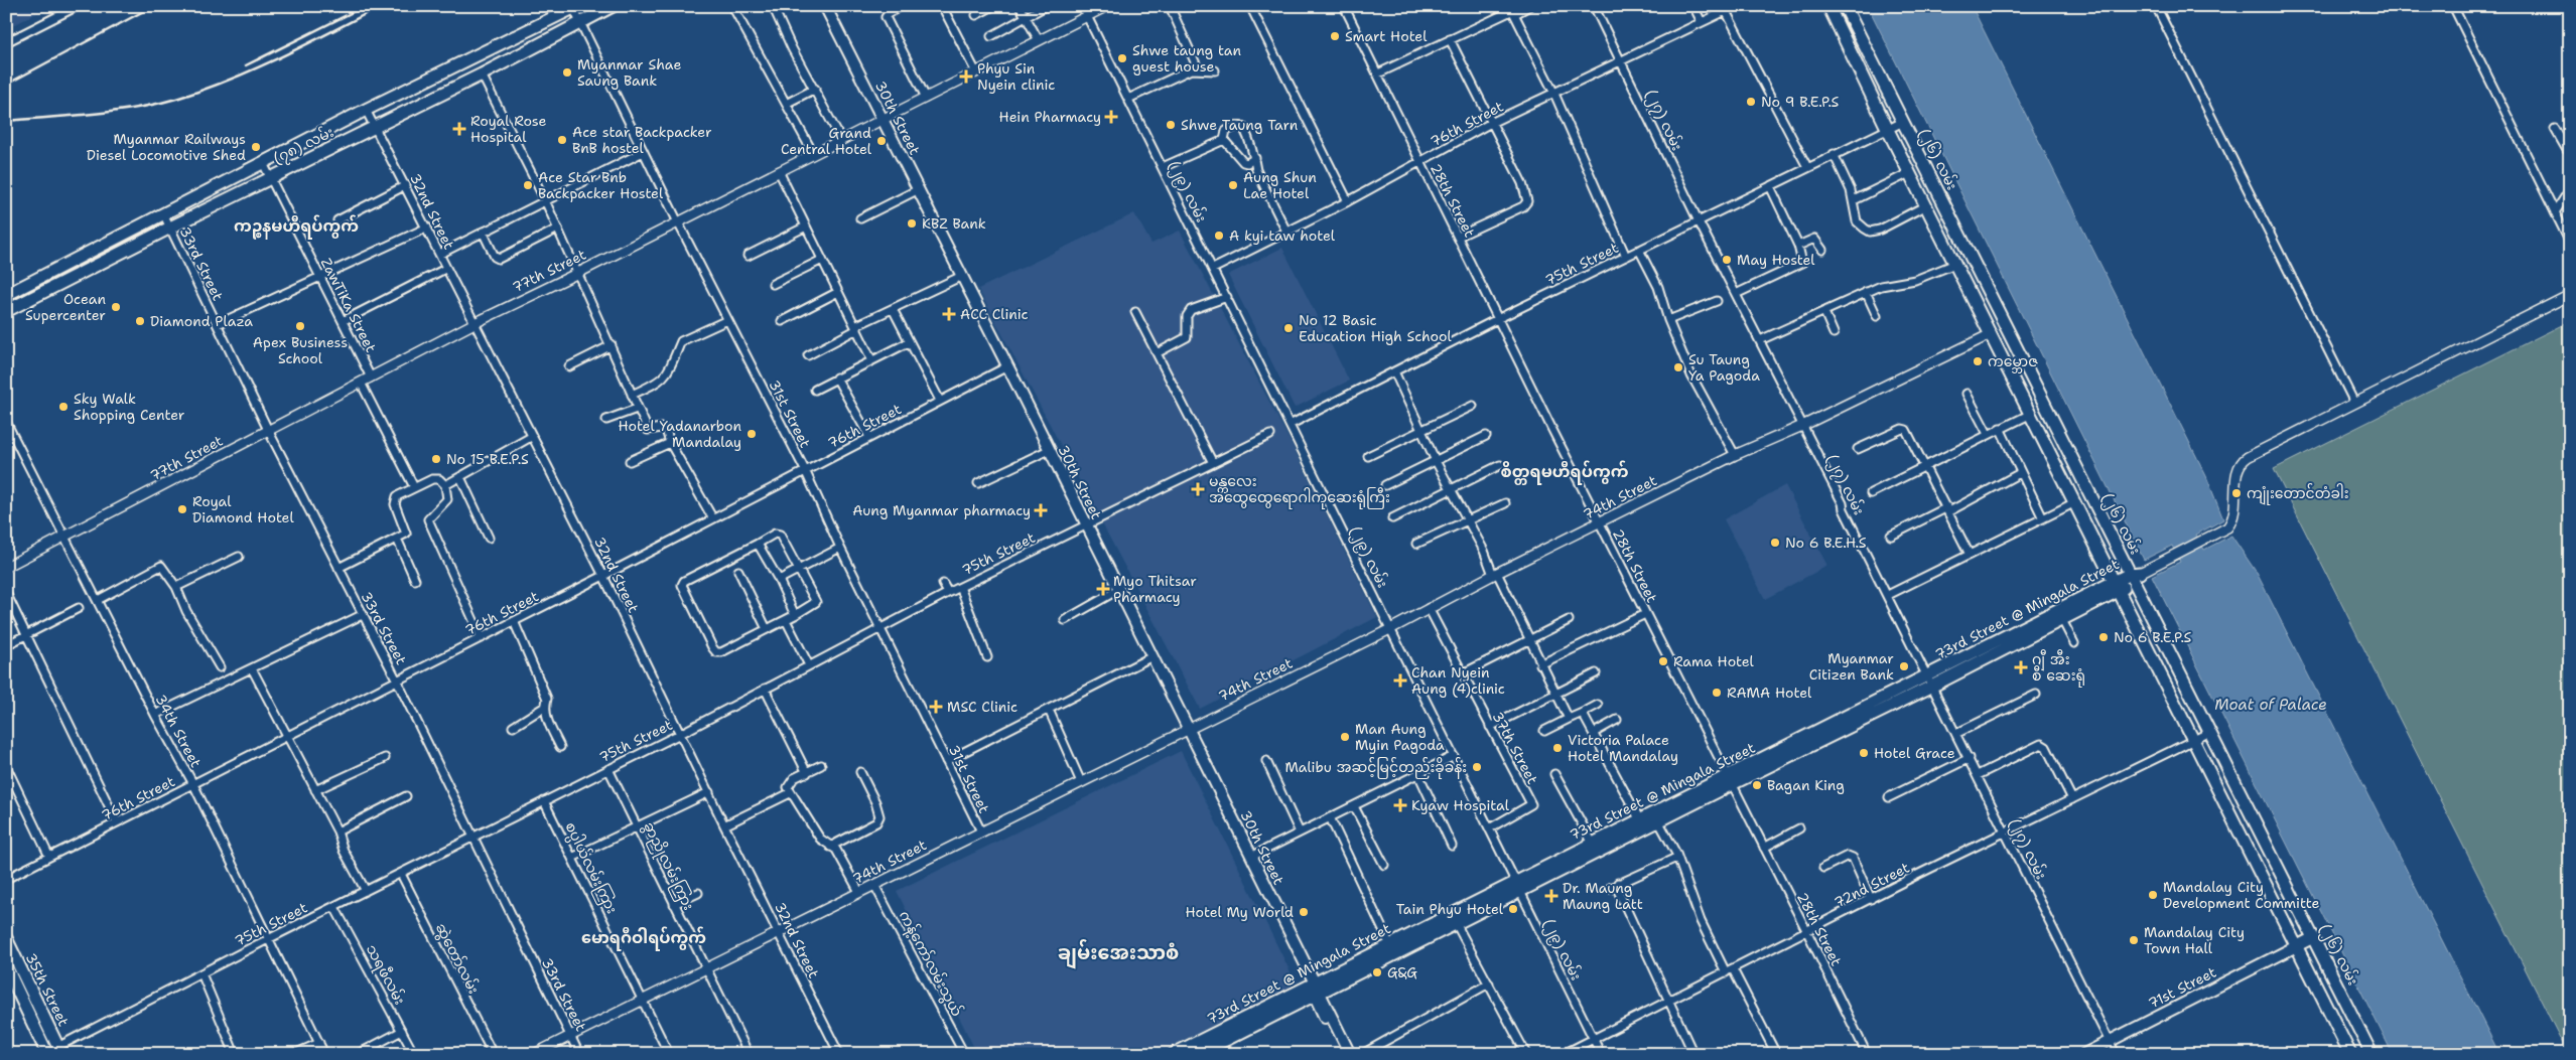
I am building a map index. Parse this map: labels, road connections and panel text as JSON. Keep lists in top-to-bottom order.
{
  "streets": {
    "main road": [
      "30th Street",
      "(၇၈) လမ်း",
      "(၂၆) လမ်း",
      "73rd Street @ Mingala Street",
      "71st Street",
      "35th Street"
    ],
    "street": [
      "(၂၇) လမ်း",
      "76th Street",
      "(၂၉) လမ်း",
      "28th Street",
      "32nd Street",
      "33rd Street",
      "75th Street",
      "77th Street",
      "ZawTiKa Street",
      "31st Street",
      "74th Street",
      "34th Street",
      "37th Street",
      "ခွာညိုလမ်းကြား",
      "စပ္ပါယ်လမ်းကြား",
      "72nd Street",
      "ဆွဲတော်လမ်း",
      "ကန့်ကော်လမ်းသွယ်",
      "သရဖီလမ်း"
    ]
  },
  "crossings": [
    ["30th Street", "76th Street"],
    ["30th Street", "75th Street"],
    ["30th Street", "77th Street"],
    ["30th Street", "74th Street"],
    ["30th Street", "73rd Street @ Mingala Street"],
    ["(၂၇) လမ်း", "76th Street"],
    ["(၂၇) လမ်း", "75th Street"],
    ["(၂၇) လမ်း", "74th Street"],
    ["(၂၇) လမ်း", "73rd Street @ Mingala Street"],
    ["(၂၇) လမ်း", "72nd Street"],
    ["(၂၇) လမ်း", "71st Street"],
    ["76th Street", "(၂၉) လမ်း"],
    ["76th Street", "28th Street"],
    ["76th Street", "32nd Street"],
    ["76th Street", "33rd Street"],
    ["76th Street", "31st Street"],
    ["76th Street", "34th Street"],
    ["(၇၈) လမ်း", "32nd Street"],
    ["(၇၈) လမ်း", "33rd Street"],
    ["(၇၈) လမ်း", "ZawTiKa Street"],
    ["(၇၈) လမ်း", "31st Street"],
    ["(၂၆) လမ်း", "75th Street"],
    ["(၂၆) လမ်း", "73rd Street @ Mingala Street"],
    ["(၂၆) လမ်း", "72nd Street"],
    ["(၂၆) လမ်း", "71st Street"],
    ["(၂၉) လမ်း", "75th Street"],
    ["(၂၉) လမ်း", "77th Street"],
    ["(၂၉) လမ်း", "74th Street"],
    ["(၂၉) လမ်း", "73rd Street @ Mingala Street"],
    ["(၂၉) လမ်း", "37th Street"],
    ["(၂၉) လမ်း", "72nd Street"],
    ["28th Street", "75th Street"],
    ["28th Street", "74th Street"],
    ["28th Street", "73rd Street @ Mingala Street"],
    ["28th Street", "72nd Street"],
    ["32nd Street", "75th Street"],
    ["32nd Street", "77th Street"],
    ["32nd Street", "74th Street"],
    ["33rd Street", "75th Street"],
    ["33rd Street", "77th Street"],
    ["33rd Street", "74th Street"],
    ["75th Street", "31st Street"],
    ["75th Street", "34th Street"],
    ["75th Street", "ခွာညိုလမ်းကြား"],
    ["75th Street", "စပ္ပါယ်လမ်းကြား"],
    ["75th Street", "ဆွဲတော်လမ်း"],
    ["75th Street", "သရဖီလမ်း"],
    ["75th Street", "35th Street"],
    ["77th Street", "ZawTiKa Street"],
    ["77th Street", "31st Street"],
    ["77th Street", "34th Street"],
    ["31st Street", "74th Street"],
    ["74th Street", "37th Street"],
    ["74th Street", "ခွာညိုလမ်းကြား"],
    ["74th Street", "စပ္ပါယ်လမ်းကြား"],
    ["74th Street", "ကန့်ကော်လမ်းသွယ်"]
  ],
  "districts": [
    "ကဉ္စနမဟီရပ်ကွက်",
    "စိတ္တရမဟီရပ်ကွက်",
    "မောရဂီဝါရပ်ကွက်",
    "ချမ်းအေးသာစံ"
  ],
  "water": ["Moat of Palace"],
  "places": {
    "other": [
      "Smart Hotel",
      "Shwe taung tan guest house",
      "Myanmar Shae Saung Bank",
      "No 9 B.E.P.S",
      "Shwe Taung Tarn",
      "Ace star Backpacker BnB hostel",
      "Grand Central Hotel",
      "Myanmar Railways Diesel Locomotive Shed",
      "Ace Star Bnb Backpacker Hostel",
      "Aung Shun Lae Hotel",
      "KBZ Bank",
      "A kyi taw hotel",
      "May Hostel",
      "Ocean Supercenter",
      "Diamond Plaza",
      "Apex Business School",
      "No 12 Basic Education High School",
      "ကမ္ဘောဇ",
      "Su Taung Ya Pagoda",
      "Sky Walk Shopping Center",
      "Hotel Yadanarbon Mandalay",
      "No 15 B.E.P.S",
      "ကျုံးတောင်တံခါး",
      "Royal Diamond Hotel",
      "No 6 B.E.H.S",
      "No 6 B.E.P.S",
      "Rama Hotel",
      "Myanmar Citizen Bank",
      "RAMA Hotel",
      "Man Aung Myin Pagoda",
      "Victoria Palace Hotel Mandalay",
      "Hotel Grace",
      "Malibu အဆင့်မြင့်တည်းခိုခန်း",
      "Bagan King",
      "Mandalay City Development Committe",
      "Tain Phyu Hotel",
      "Hotel My World",
      "Mandalay City Town Hall",
      "G&G"
    ],
    "health": [
      "Phyu Sin Nyein clinic",
      "Hein Pharmacy",
      "Royal Rose Hospital",
      "ACC Clinic",
      "မန္တလေး အထွေထွေရောဂါကုဆေးရုံကြီး",
      "Aung Myanmar pharmacy",
      "Myo Thitsar Pharmacy",
      "ဂျီ အီး စီ ဆေးရုံ",
      "Chan Nyein Aung (4)clinic",
      "MSC Clinic",
      "Kyaw Hospital",
      "Dr. Maung Maung Latt"
    ]
  }
}
